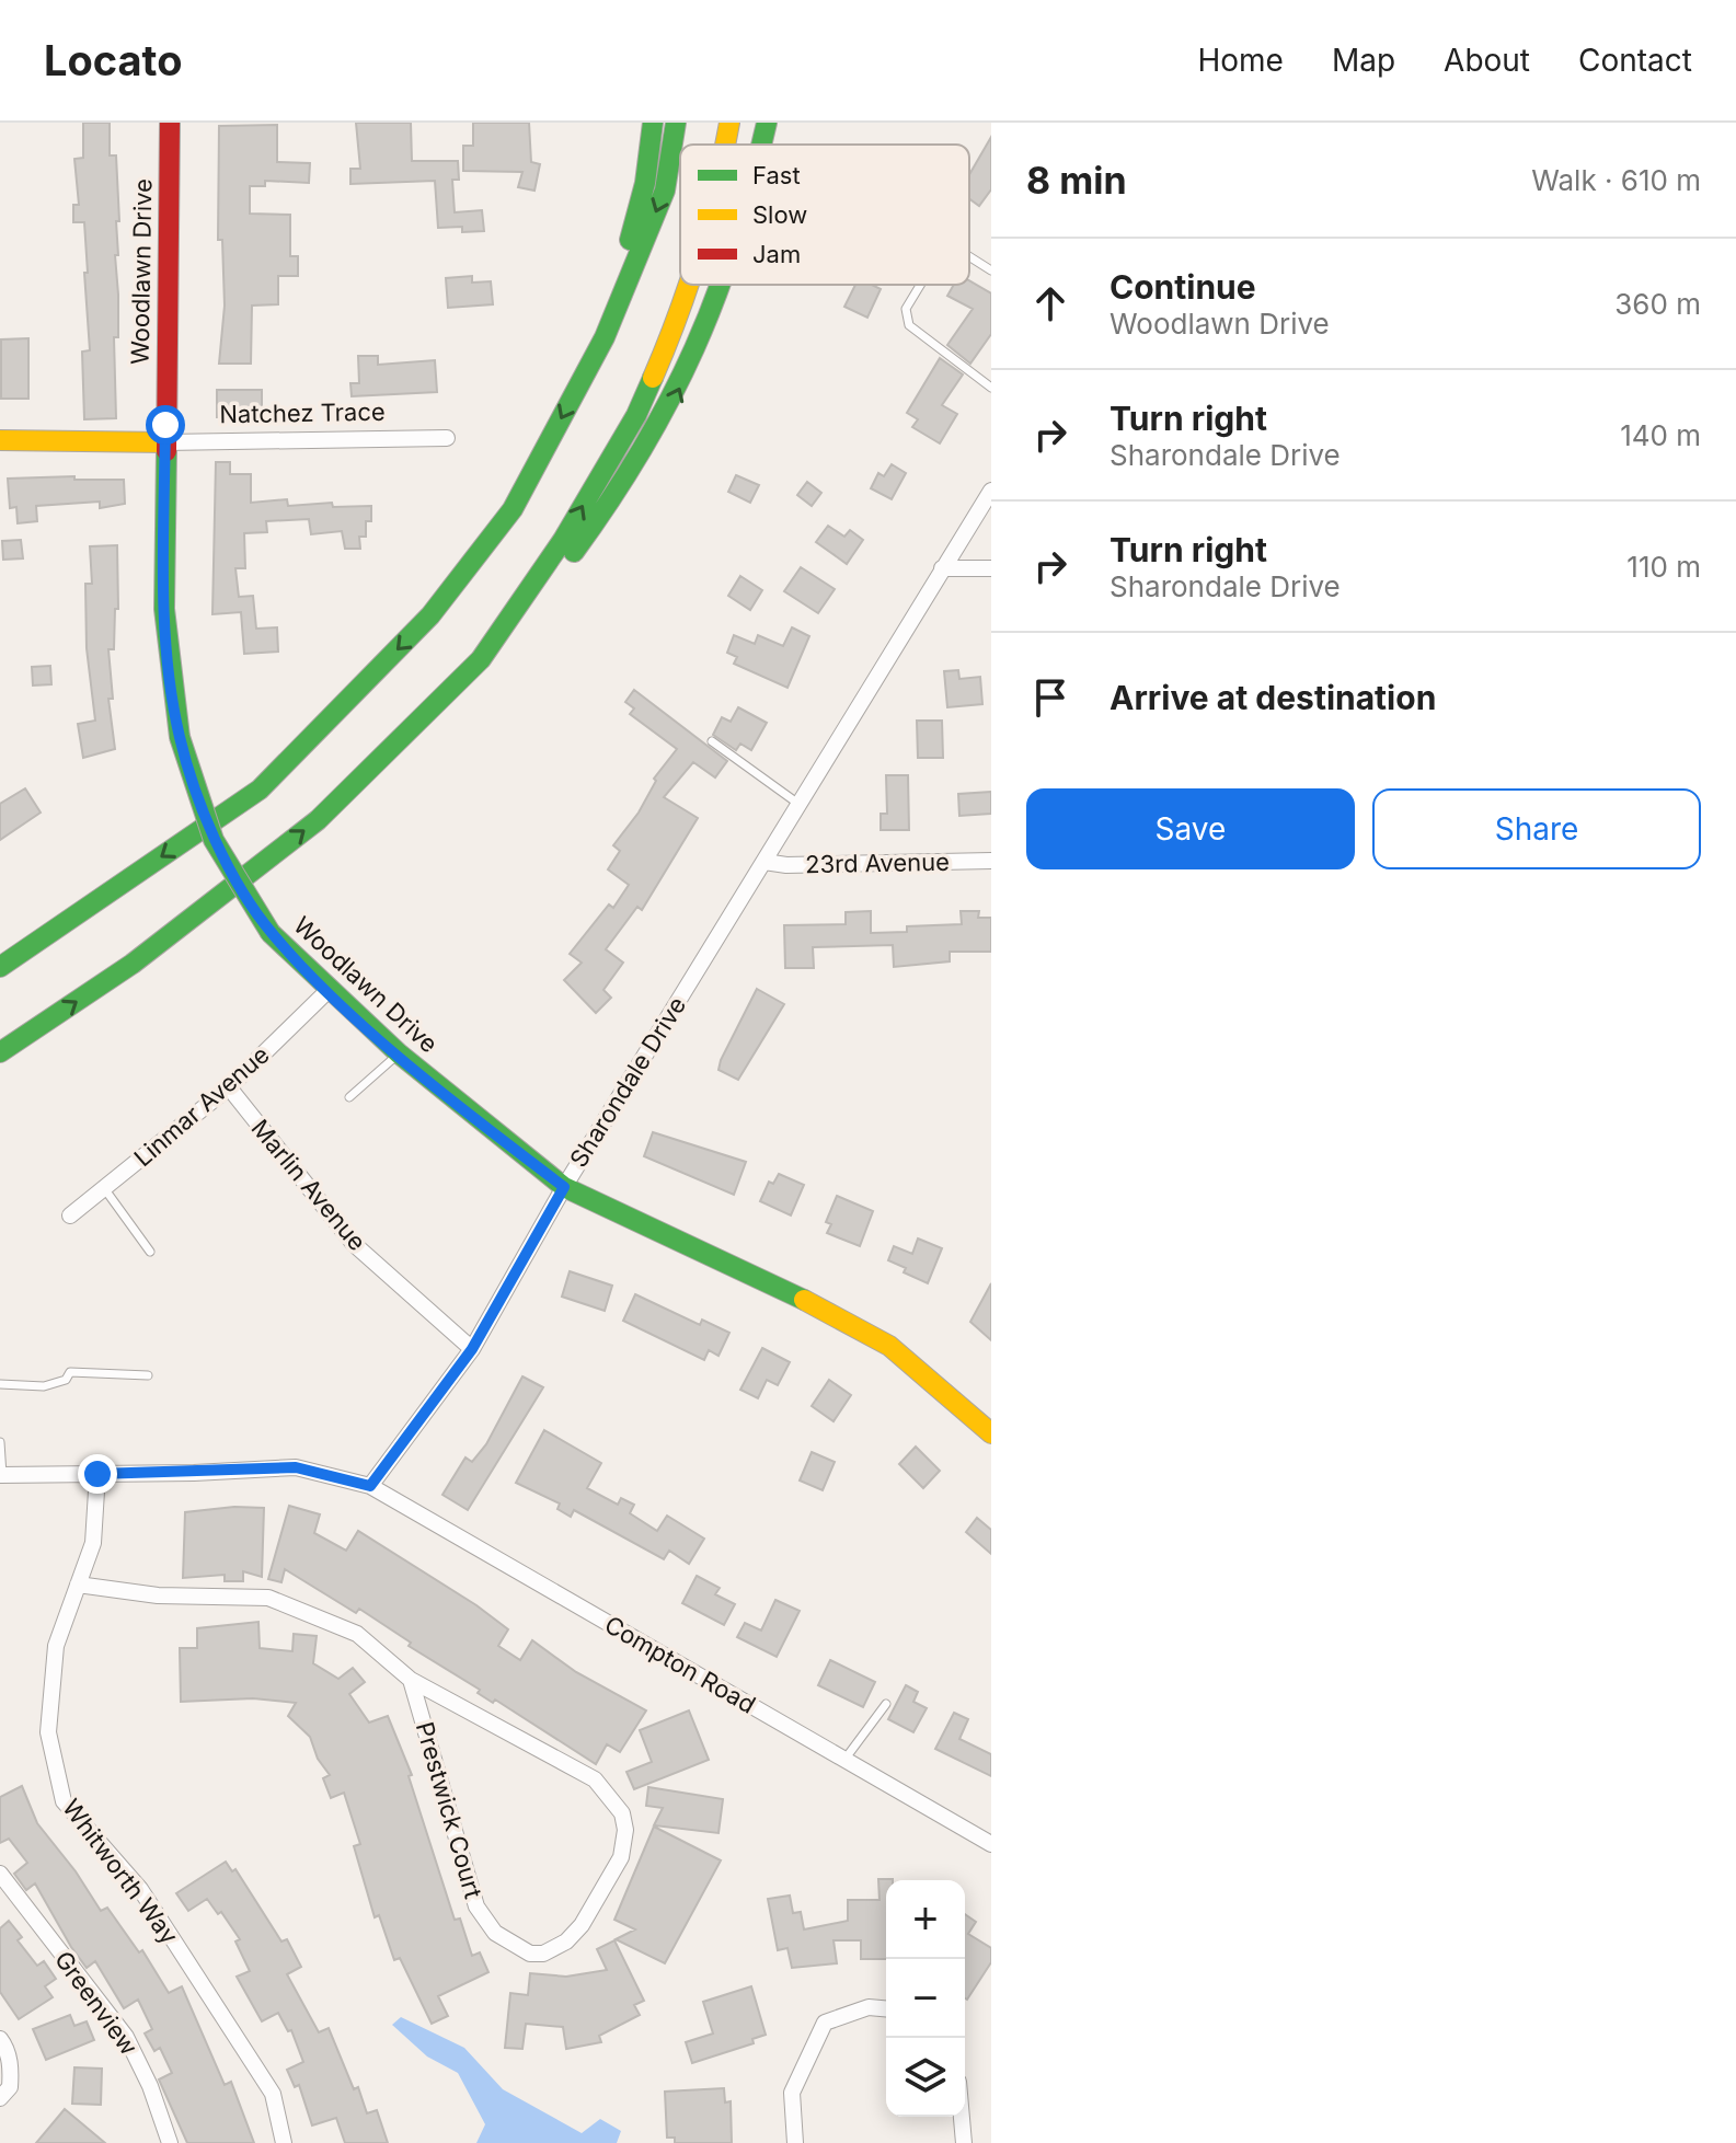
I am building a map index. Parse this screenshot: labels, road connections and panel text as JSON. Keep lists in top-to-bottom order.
{
  "streets": {
    "main road": ["Woodlawn Drive", "Natchez Trace"],
    "street": [
      "23rd Avenue",
      "Sharondale Drive",
      "Linmar Avenue",
      "Marlin Avenue",
      "Compton Road",
      "Prestwick Court",
      "Whitworth Way",
      "Greenview"
    ]
  },
  "crossings": [
    ["Woodlawn Drive", "Natchez Trace"],
    ["Woodlawn Drive", "Sharondale Drive"],
    ["Woodlawn Drive", "Linmar Avenue"],
    ["23rd Avenue", "Sharondale Drive"],
    ["Sharondale Drive", "Marlin Avenue"],
    ["Sharondale Drive", "Compton Road"],
    ["Linmar Avenue", "Marlin Avenue"],
    ["Prestwick Court", "Whitworth Way"]
  ],
  "legend": ["Fast", "Slow", "Jam"],
  "page": {
    "header": "Locato",
    "nav": [
      "Home",
      "Map",
      "About",
      "Contact"
    ],
    "heading": ["8 min", "Walk · 610 m"],
    "list": [
      ["Continue", "Woodlawn Drive", "360 m"],
      ["Turn right", "Sharondale Drive", "140 m"],
      ["Turn right", "Sharondale Drive", "110 m"],
      "Arrive at destination"
    ],
    "buttons": ["Save", "Share"],
    "map_buttons": ["+", "−"]
  }
}
